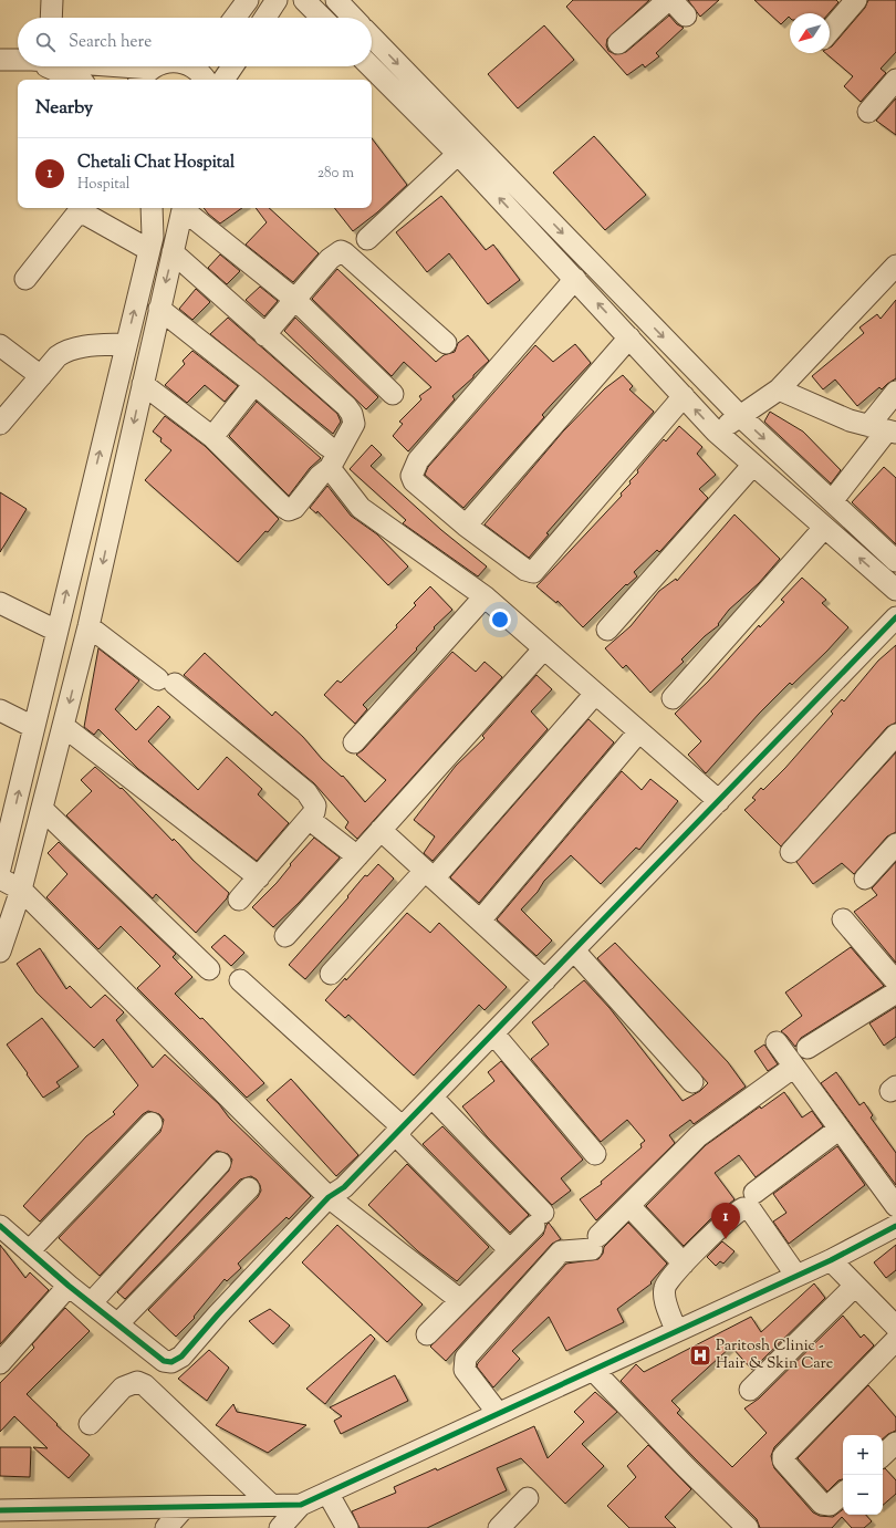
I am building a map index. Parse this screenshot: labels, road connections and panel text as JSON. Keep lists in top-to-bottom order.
{
  "places": {
    "hospital": ["Paritosh Clinic - Hair & Skin Care"]
  },
  "north": "bottom left",
  "page": {
    "search": "Search here",
    "heading": "Nearby",
    "list": [
      {
        "mark": "1",
        "name": "Chetali Chat Hospital",
        "note": "Hospital",
        "value": "280 m"
      }
    ],
    "pins": "1",
    "map_buttons": ["+", "−"]
  }
}
